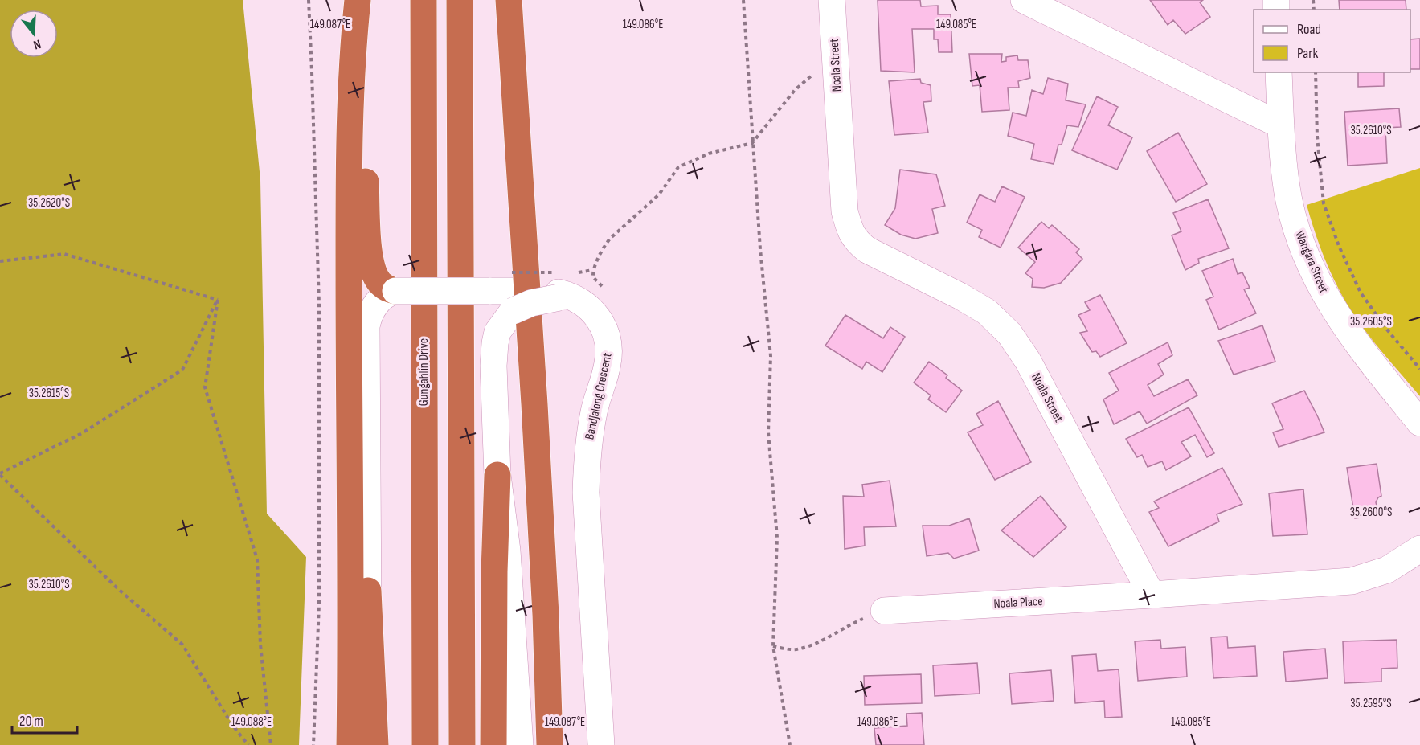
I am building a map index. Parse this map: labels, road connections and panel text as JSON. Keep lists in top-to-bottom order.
{
  "streets": {
    "highway": ["Gungahlin Drive"],
    "street": [
      "Noala Street",
      "Wangara Street",
      "Bandjalong Crescent",
      "Noala Place"
    ]
  },
  "crossings": [
    ["Noala Street", "Noala Place"]
  ],
  "legend": ["Road", "Park"],
  "scale_bar": "20 m",
  "north": "bottom",
  "coordinates": [
    "149.087°E",
    "149.086°E",
    "149.085°E",
    "35.2610°S",
    "35.2620°S",
    "35.2605°S",
    "35.2615°S",
    "35.2600°S",
    "35.2595°S",
    "149.088°E"
  ]
}
